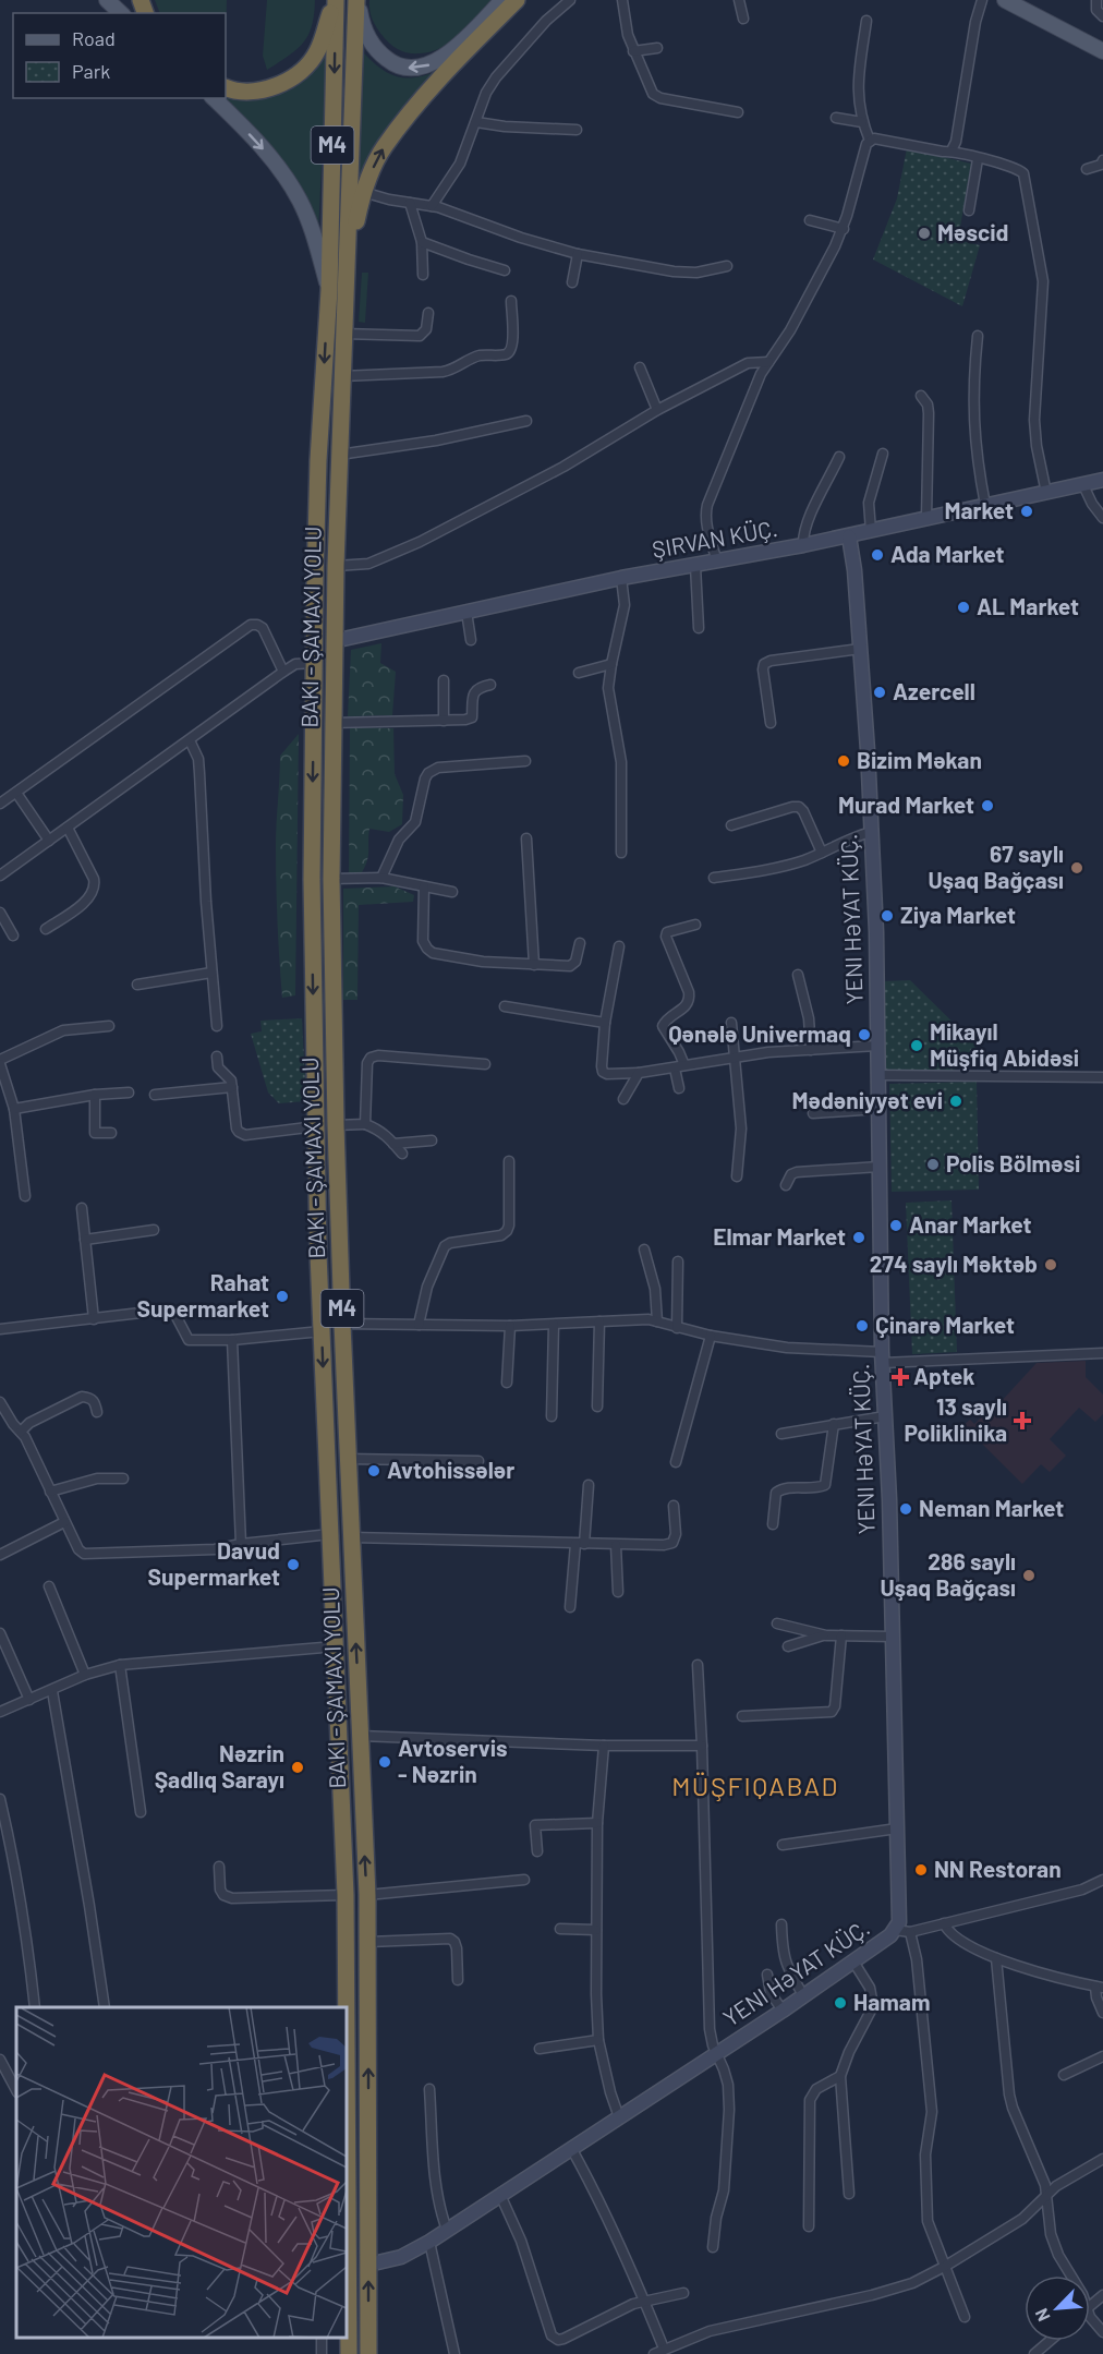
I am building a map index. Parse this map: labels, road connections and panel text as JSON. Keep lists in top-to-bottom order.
{
  "streets": {
    "highway": ["M4"],
    "street": ["ŞIRVAN KÜÇ.", "YENI HƏYAT KÜÇ."]
  },
  "crossings": [
    ["M4", "ŞIRVAN KÜÇ."],
    ["M4", "YENI HƏYAT KÜÇ."],
    ["ŞIRVAN KÜÇ.", "YENI HƏYAT KÜÇ."]
  ],
  "districts": ["MÜŞFIQABAD"],
  "places": {
    "other": [
      "Məscid",
      "Market",
      "Ada Market",
      "AL Market",
      "Azercell",
      "Bizim Məkan",
      "Murad Market",
      "67 saylı Uşaq Bağçası",
      "Ziya Market",
      "Qənələ Univermaq",
      "Mikayıl Müşfiq Abidəsi",
      "Mədəniyyət evi",
      "Polis Bölməsi",
      "Anar Market",
      "Elmar Market",
      "274 saylı Məktəb",
      "Rahat Supermarket",
      "Çinarə Market",
      "Avtohissələr",
      "Neman Market",
      "Davud Supermarket",
      "286 saylı Uşaq Bağçası",
      "Avtoservis - Nəzrin",
      "Nəzrin Şadlıq Sarayı",
      "NN Restoran",
      "Hamam"
    ],
    "health": ["Aptek", "13 saylı Poliklinika"]
  },
  "legend": ["Road", "Park"],
  "north": "bottom left"
}
